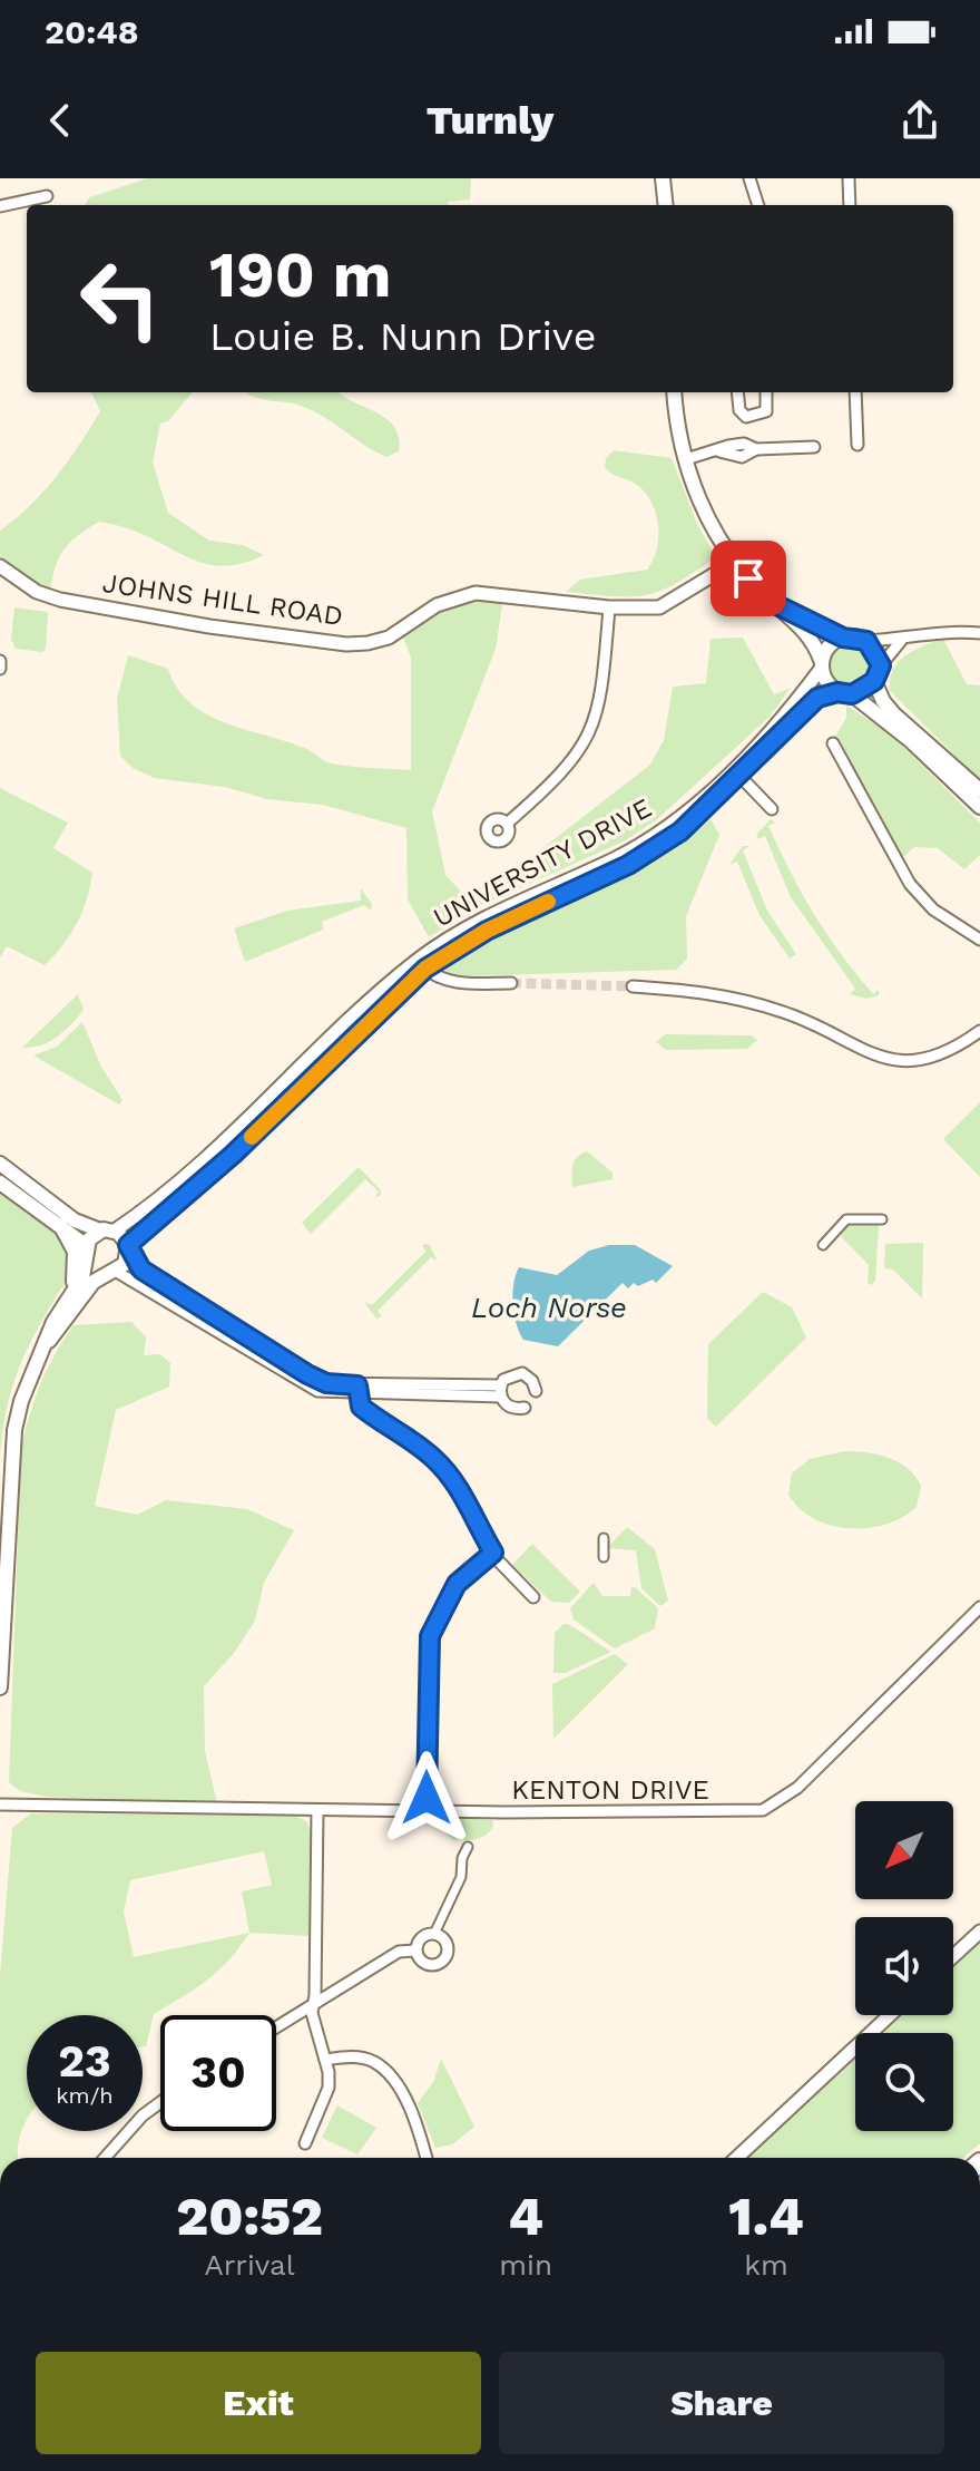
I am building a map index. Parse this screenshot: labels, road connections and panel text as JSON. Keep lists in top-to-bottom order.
{
  "streets": {
    "main road": ["UNIVERSITY DRIVE"],
    "street": ["JOHNS HILL ROAD", "KENTON DRIVE"]
  },
  "water": ["Loch Norse"],
  "north": "bottom left",
  "page": {
    "status": "20:48",
    "header": "Turnly",
    "turn": ["190 m", "Louie B. Nunn Drive"],
    "speed": "23 km/h",
    "limit": "30",
    "eta": [
      "20:52",
      "Arrival",
      "4",
      "min",
      "1.4",
      "km"
    ],
    "buttons": ["Exit", "Share"]
  }
}
